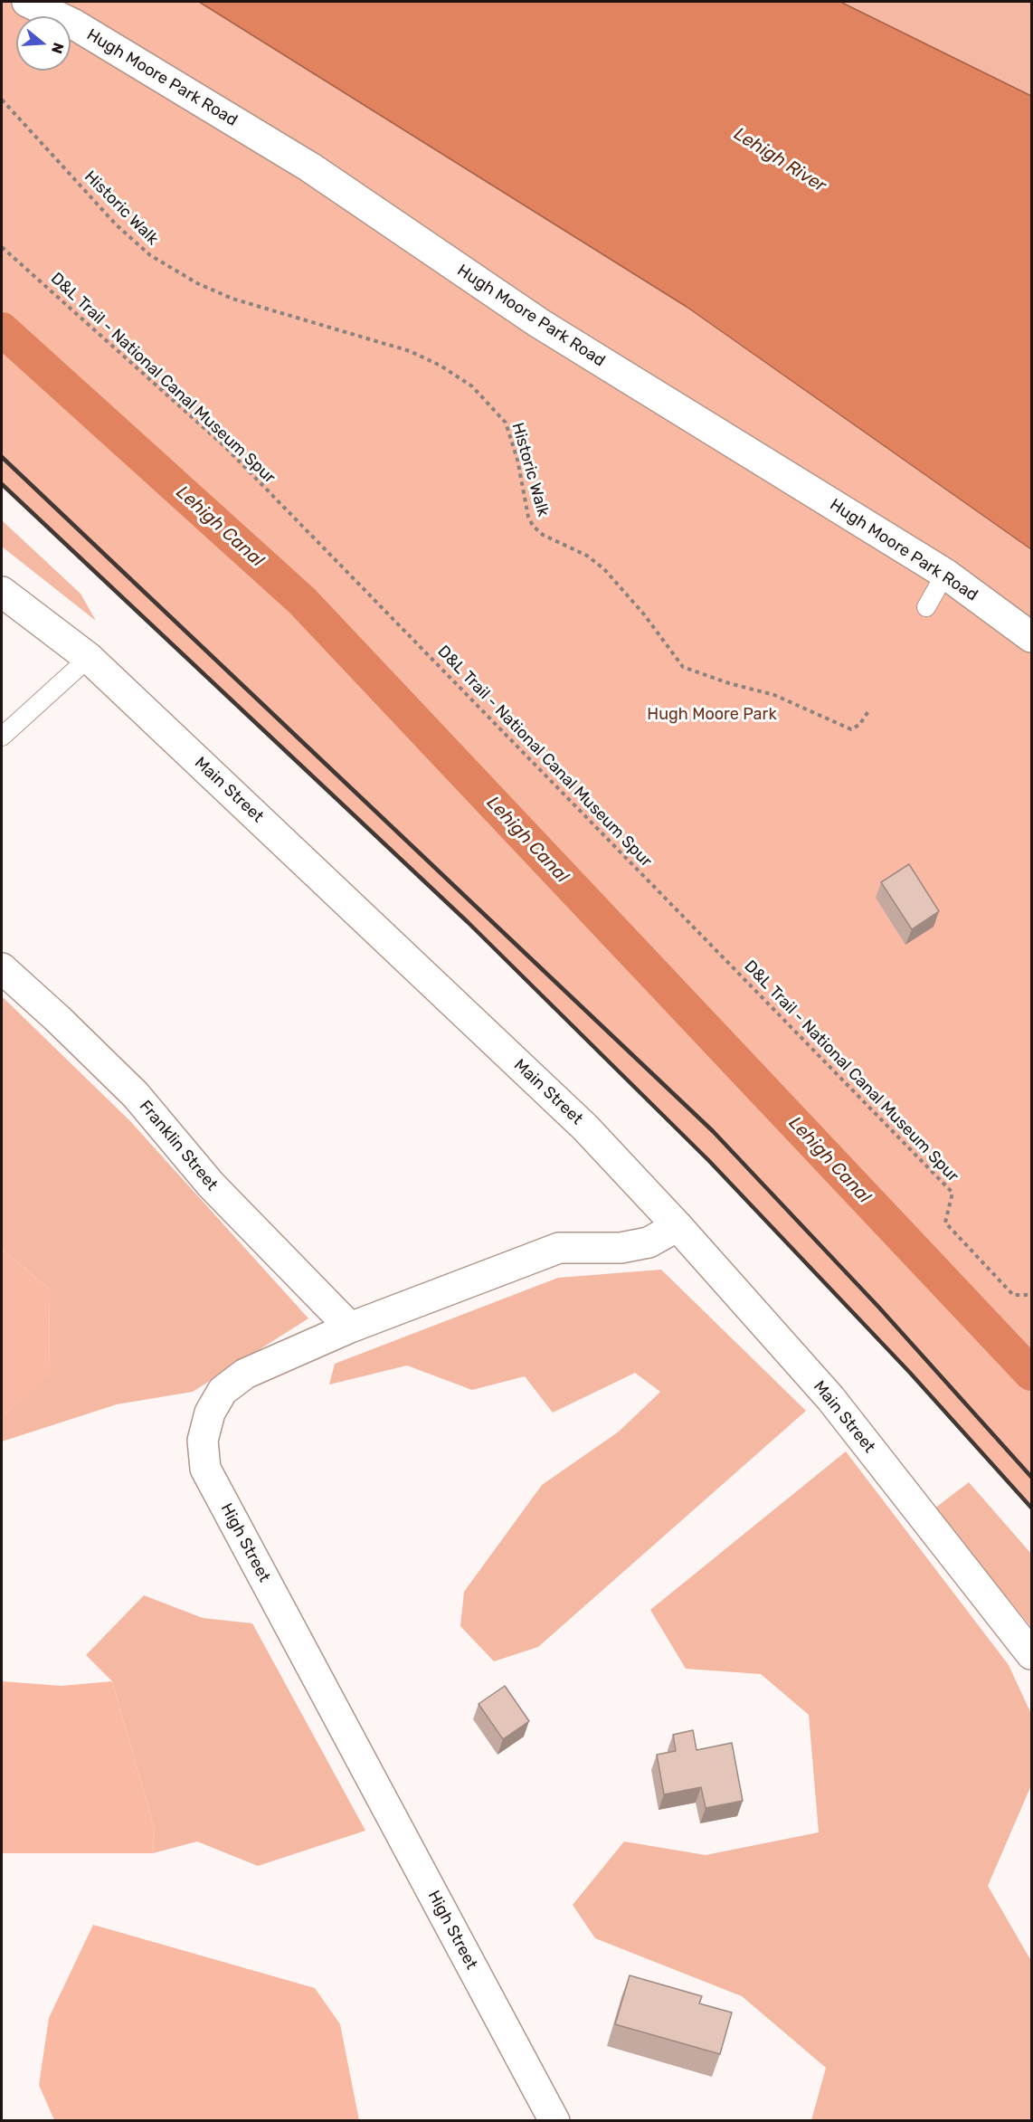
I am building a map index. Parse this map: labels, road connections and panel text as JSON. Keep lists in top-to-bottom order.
{
  "streets": {
    "street": [
      "Hugh Moore Park Road",
      "Main Street",
      "Franklin Street",
      "High Street"
    ],
    "path": ["Historic Walk", "D&L Trail - National Canal Museum Spur"]
  },
  "crossings": [
    ["Main Street", "High Street"],
    ["Franklin Street", "High Street"]
  ],
  "water": ["Lehigh River", "Lehigh Canal"],
  "parks": ["Hugh Moore Park"],
  "north": "right"
}
